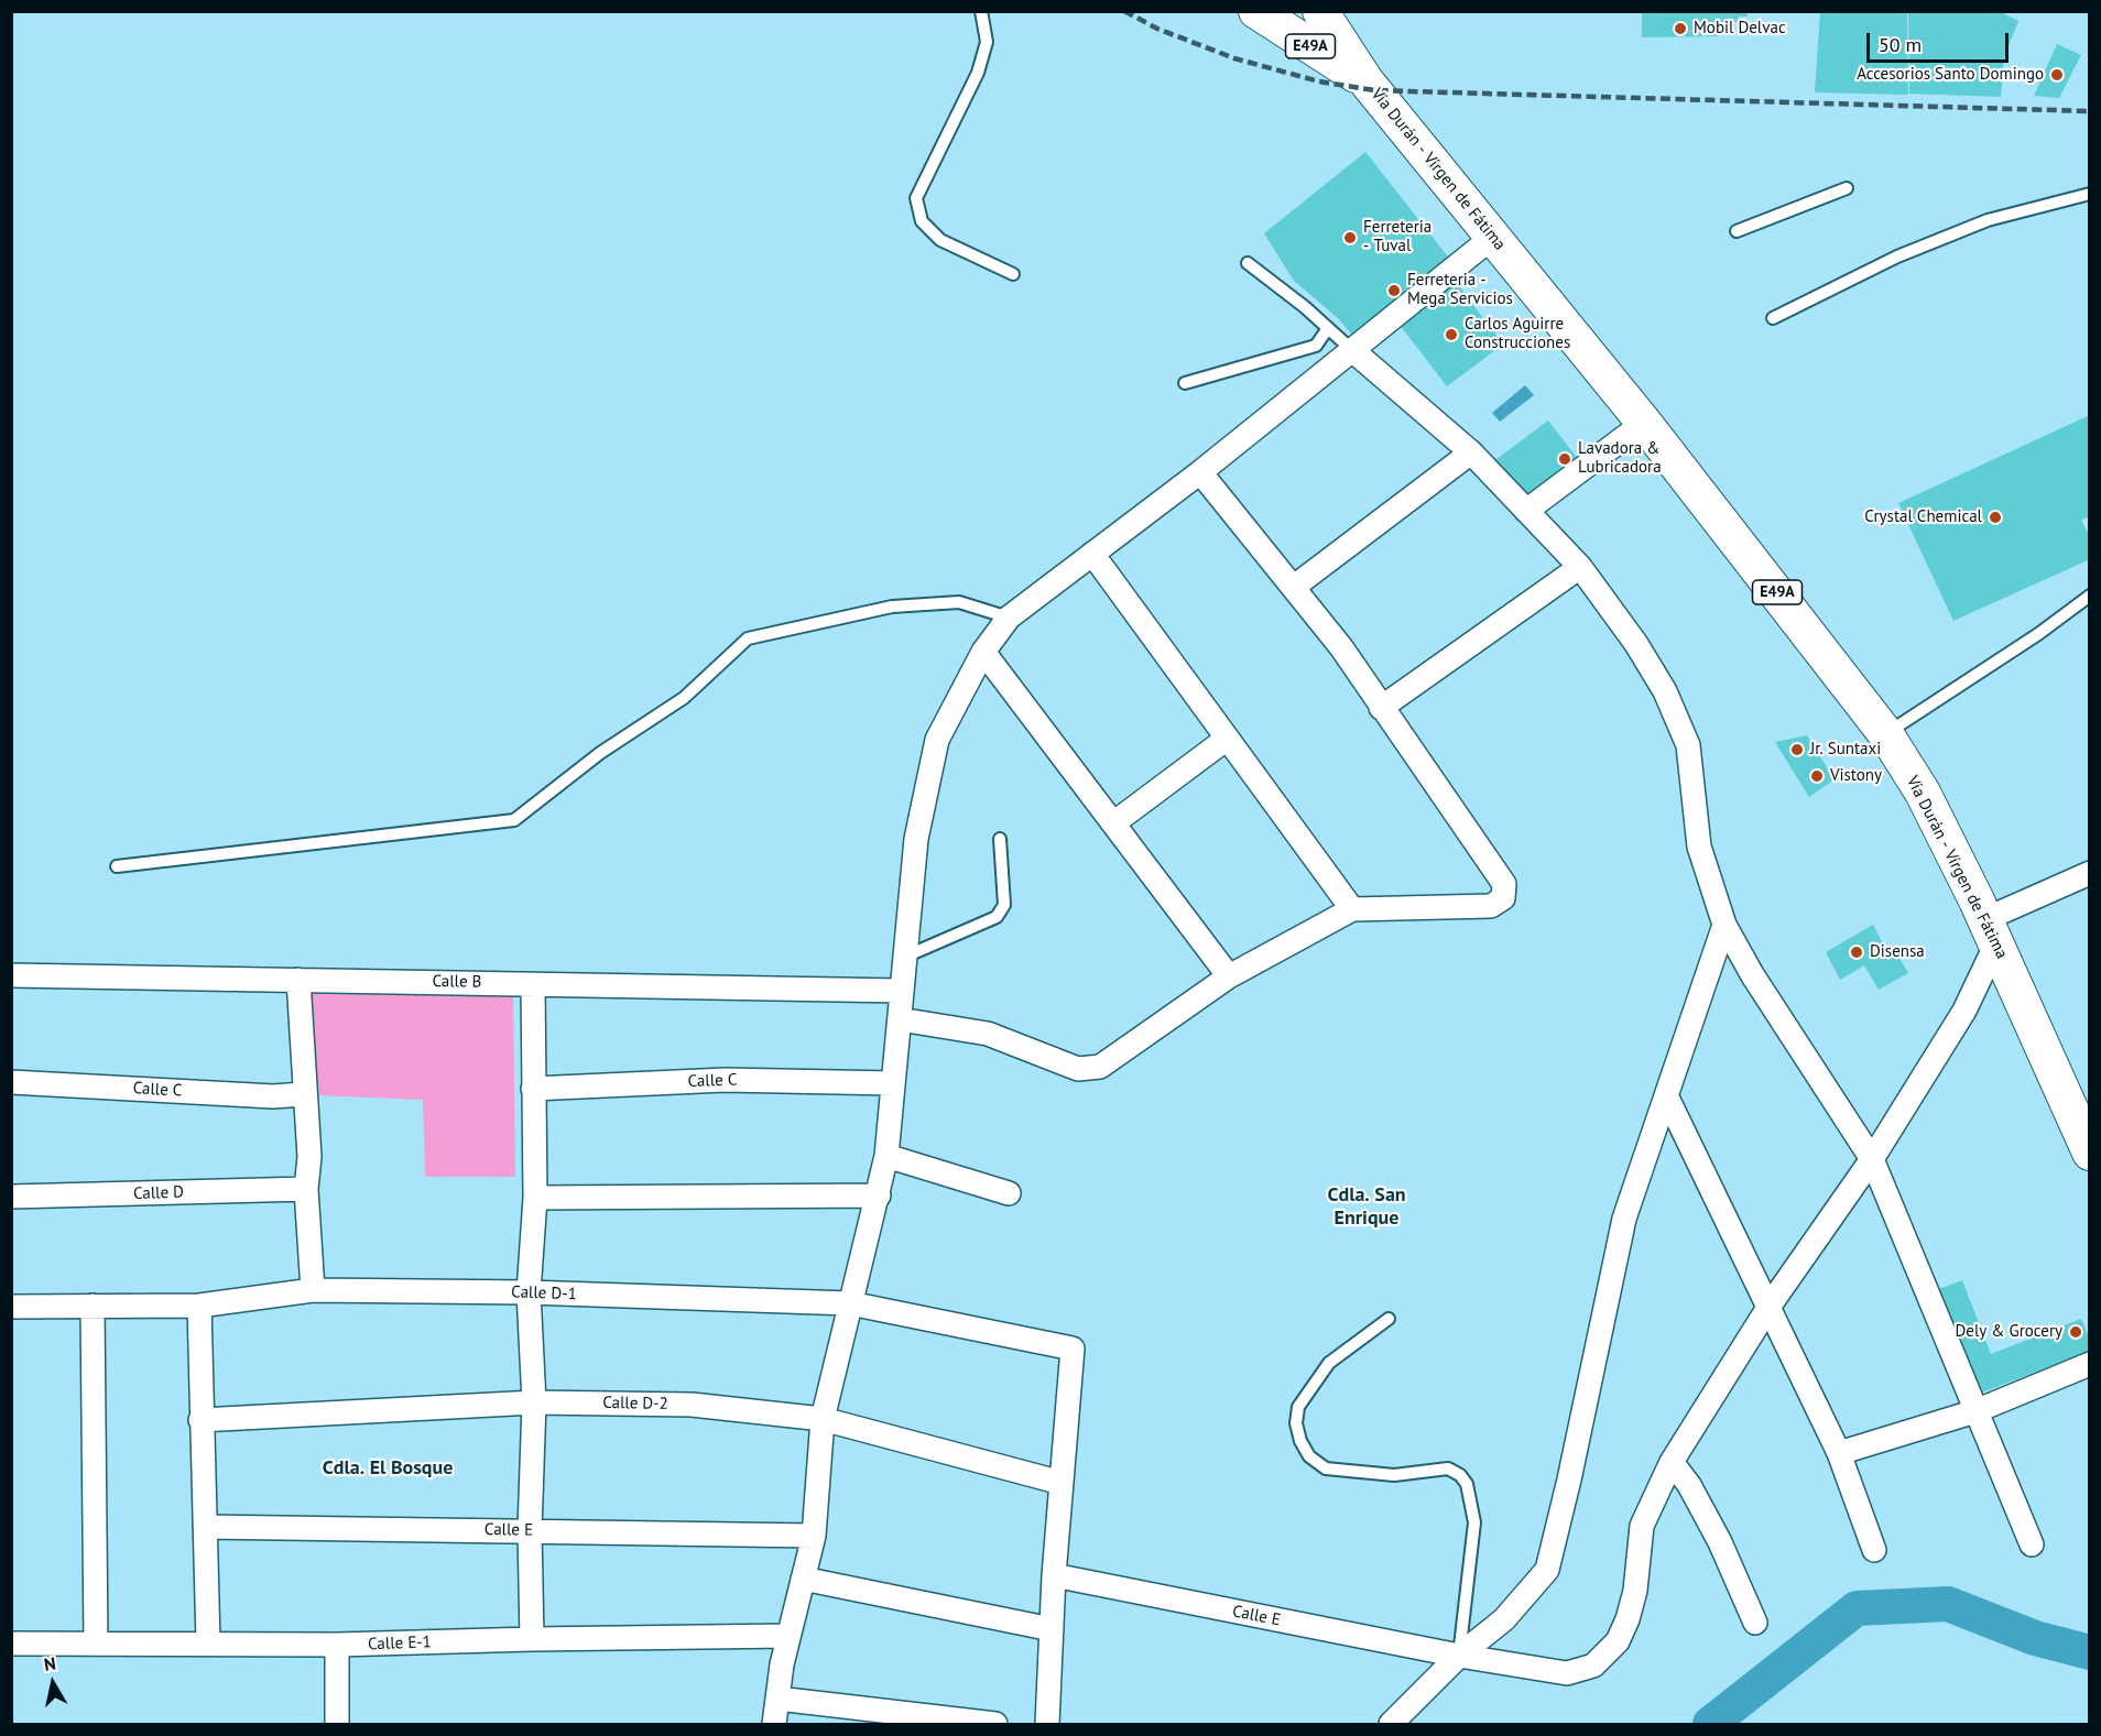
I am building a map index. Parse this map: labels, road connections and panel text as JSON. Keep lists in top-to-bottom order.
{
  "streets": {
    "main road": ["E49A", "Vía Durán - Vírgen de Fátima"],
    "street": [
      "Calle B",
      "Calle C",
      "Calle D",
      "Calle D-1",
      "Calle D-2",
      "Calle E",
      "Calle E-1"
    ]
  },
  "crossings": [
    ["Vía Durán - Vírgen de Fátima", "Calle E"],
    ["Calle D-1", "Calle D-2"]
  ],
  "districts": ["Cdla. San Enrique", "Cdla. El Bosque"],
  "places": [
    "Mobil Delvac",
    "Accesorios Santo Domingo",
    "Ferreteria - Tuval",
    "Ferreteria - Mega Servicios",
    "Carlos Aguirre Construcciones",
    "Lavadora & Lubricadora",
    "Crystal Chemical",
    "Jr. Suntaxi",
    "Vistony",
    "Disensa",
    "Dely & Grocery"
  ],
  "scale_bar": "50 m",
  "north": "top"
}
